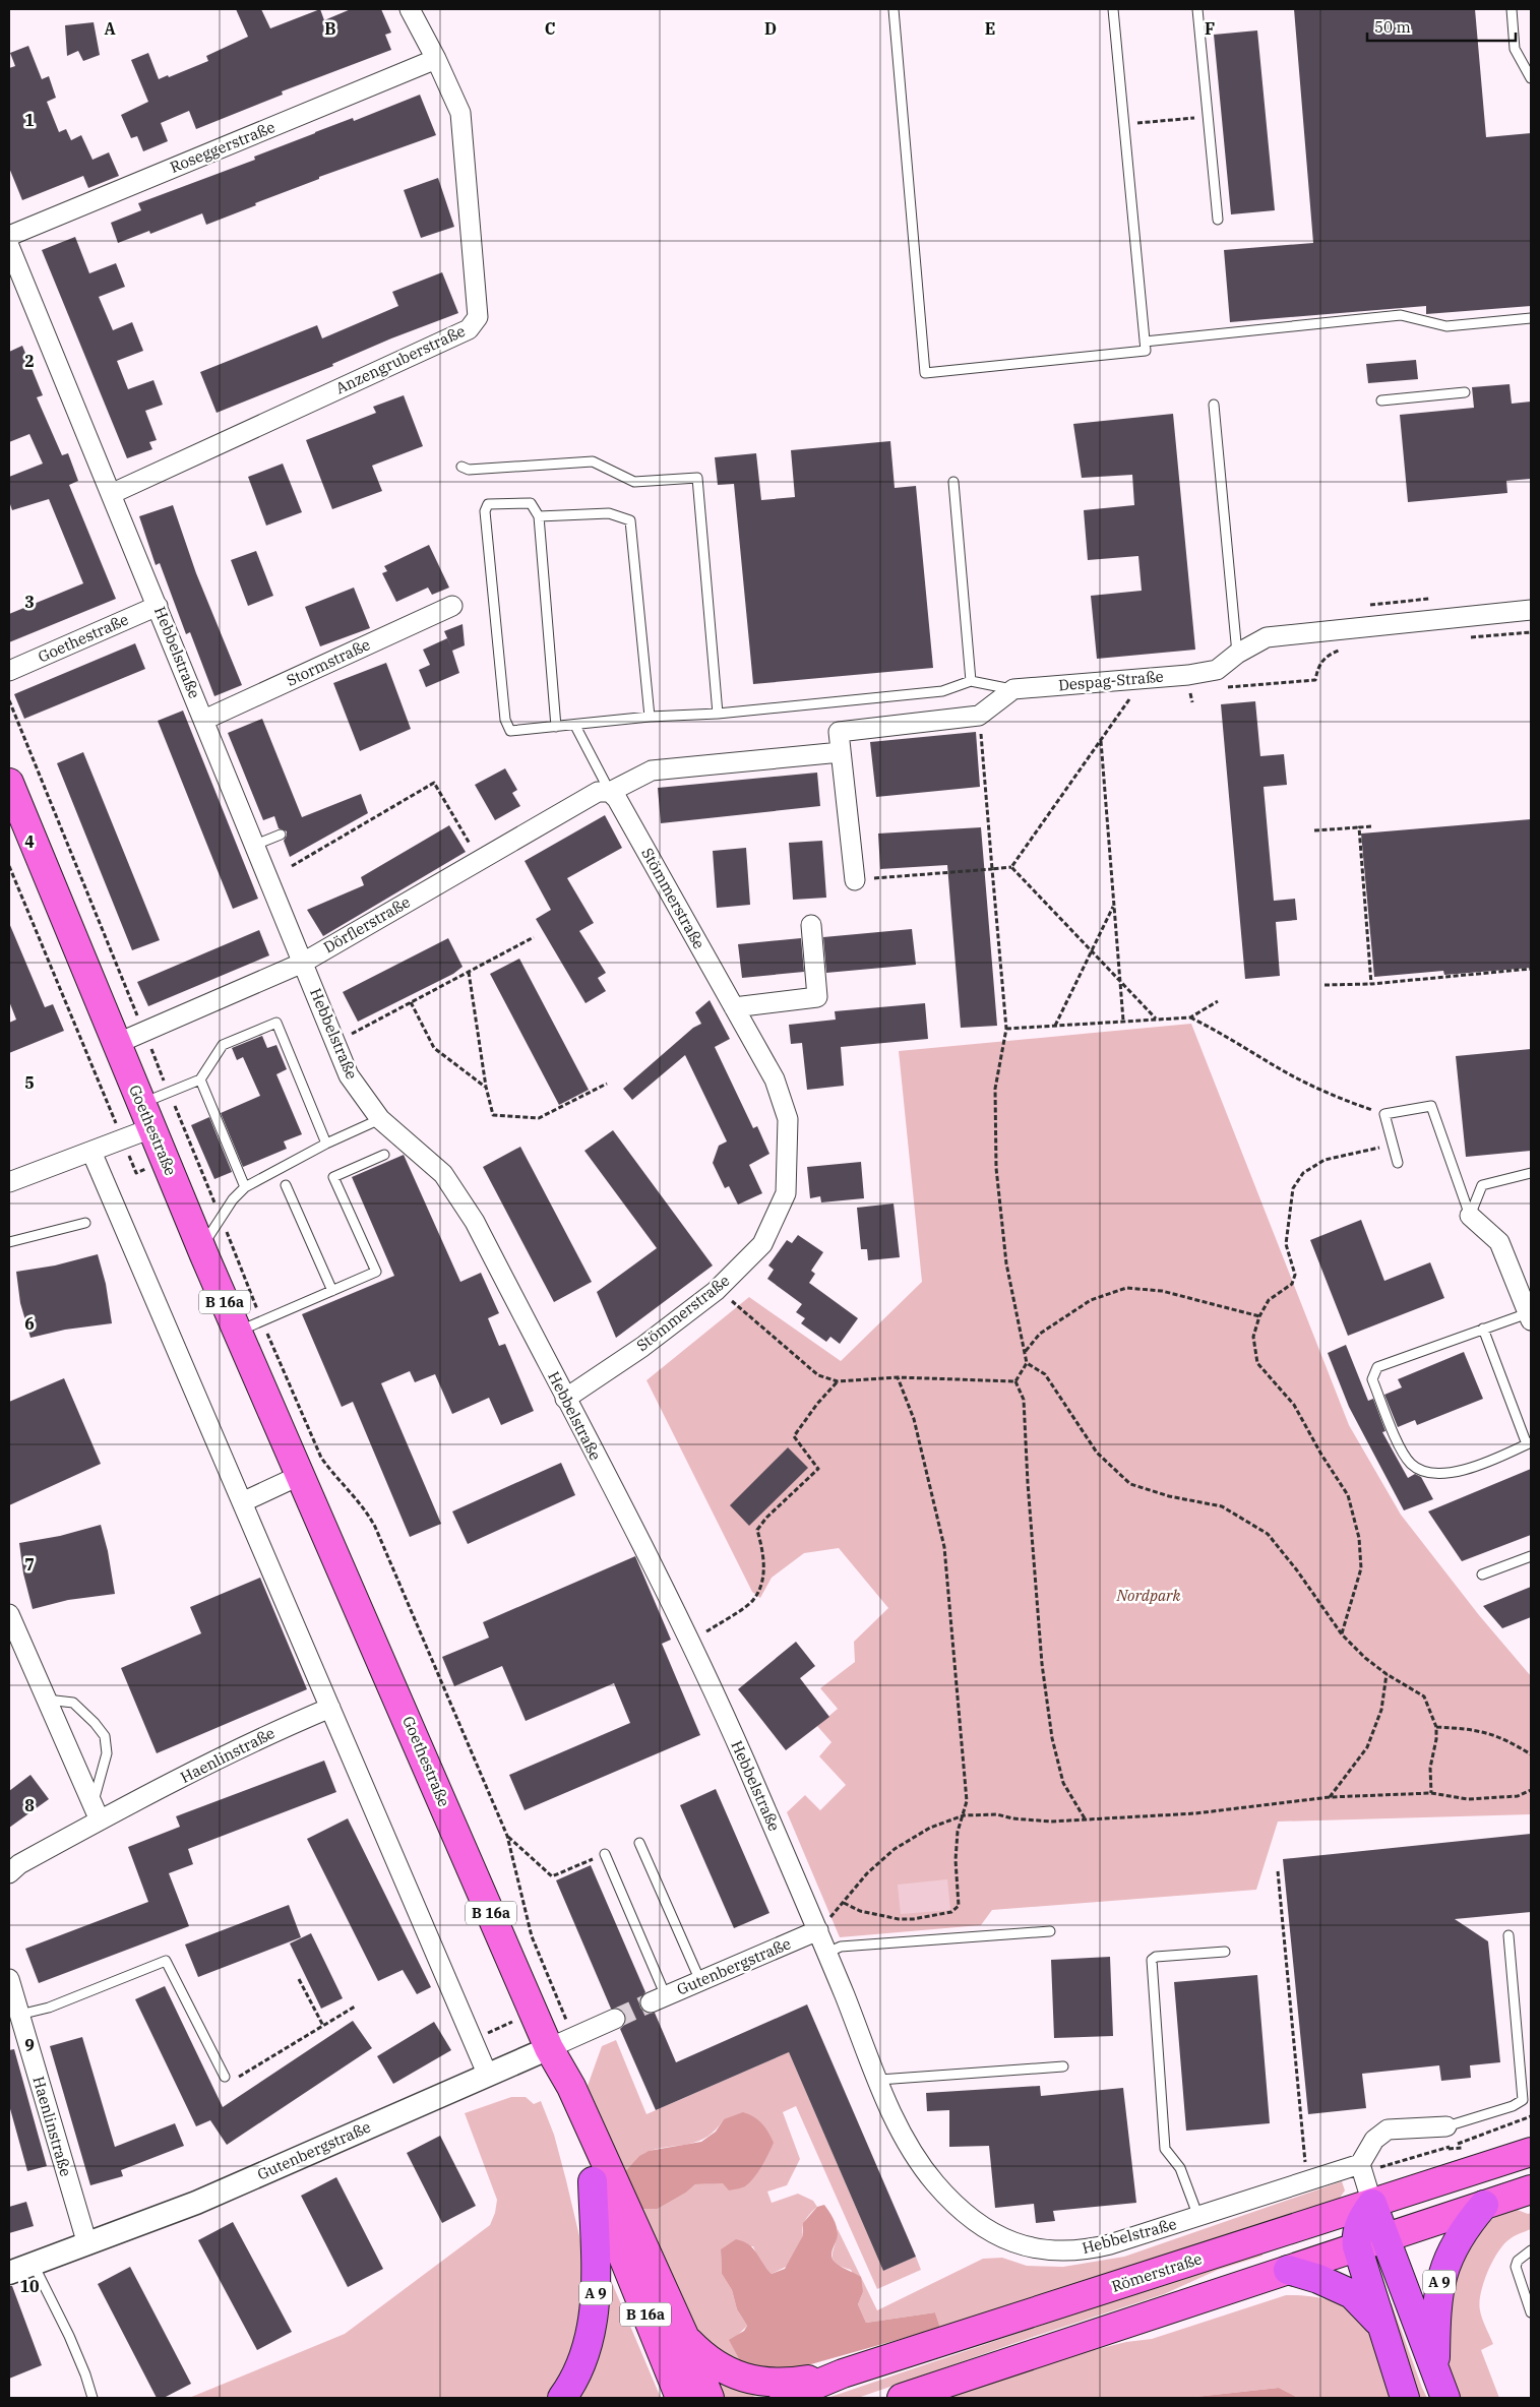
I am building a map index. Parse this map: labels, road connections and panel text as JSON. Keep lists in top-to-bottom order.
{
  "streets": {
    "highway": ["A 9"],
    "main road": ["Goethestraße", "B 16a", "Römerstraße"],
    "street": [
      "Roseggerstraße",
      "Anzengruberstraße",
      "Hebbelstraße",
      "Stormstraße",
      "Despag-Straße",
      "Stömmerstraße",
      "Dörflerstraße",
      "Haenlinstraße",
      "Gutenbergstraße"
    ]
  },
  "crossings": [
    ["Roseggerstraße", "Anzengruberstraße"],
    ["Anzengruberstraße", "Hebbelstraße"],
    ["Goethestraße", "Hebbelstraße"],
    ["Goethestraße", "Dörflerstraße"],
    ["Goethestraße", "B 16a"],
    ["Goethestraße", "Gutenbergstraße"],
    ["Hebbelstraße", "Stormstraße"],
    ["Hebbelstraße", "Stömmerstraße"],
    ["Hebbelstraße", "Dörflerstraße"],
    ["Hebbelstraße", "Gutenbergstraße"],
    ["Stömmerstraße", "Dörflerstraße"],
    ["B 16a", "Gutenbergstraße"],
    ["B 16a", "A 9"],
    ["Haenlinstraße", "Gutenbergstraße"]
  ],
  "parks": ["Nordpark"],
  "scale_bar": "50 m",
  "grid": {
    "columns": [
      "A",
      "B",
      "C",
      "D",
      "E",
      "F"
    ],
    "rows": [
      "1",
      "2",
      "3",
      "4",
      "5",
      "6",
      "7",
      "8",
      "9",
      "10"
    ]
  }
}
